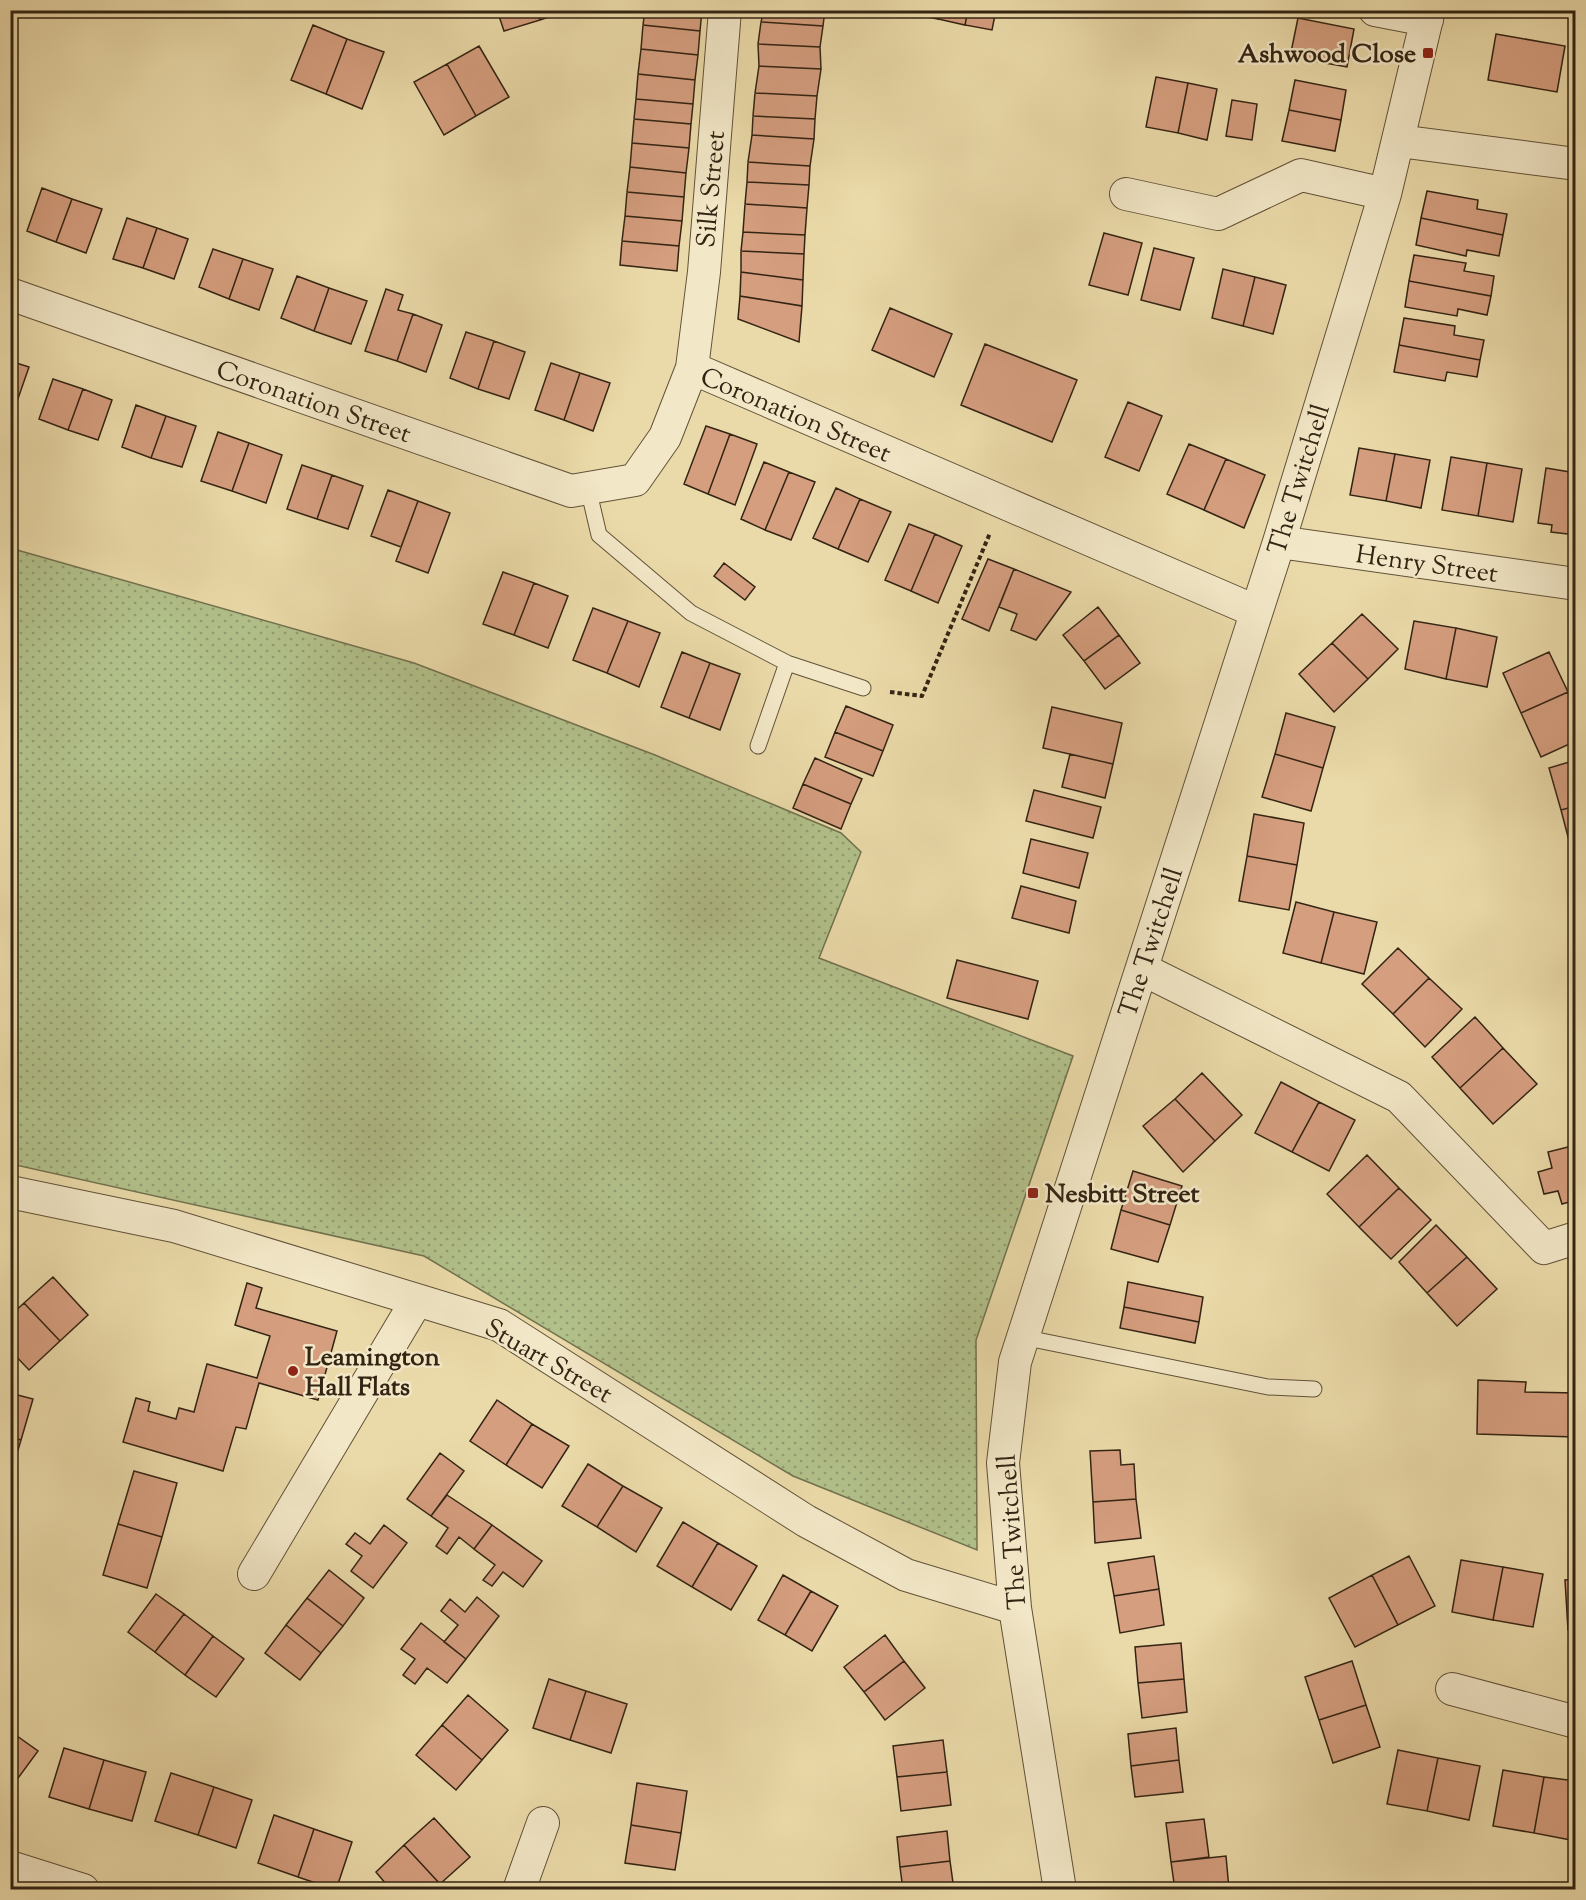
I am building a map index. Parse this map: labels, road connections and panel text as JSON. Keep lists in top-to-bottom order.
{
  "streets": {
    "street": [
      "Silk Street",
      "Coronation Street",
      "The Twitchell",
      "Henry Street",
      "Stuart Street"
    ]
  },
  "crossings": [
    ["Silk Street", "Coronation Street"],
    ["Coronation Street", "The Twitchell"],
    ["The Twitchell", "Henry Street"],
    ["The Twitchell", "Stuart Street"]
  ],
  "places": {
    "transit": ["Ashwood Close", "Nesbitt Street"],
    "other": ["Leamington Hall Flats"]
  }
}
